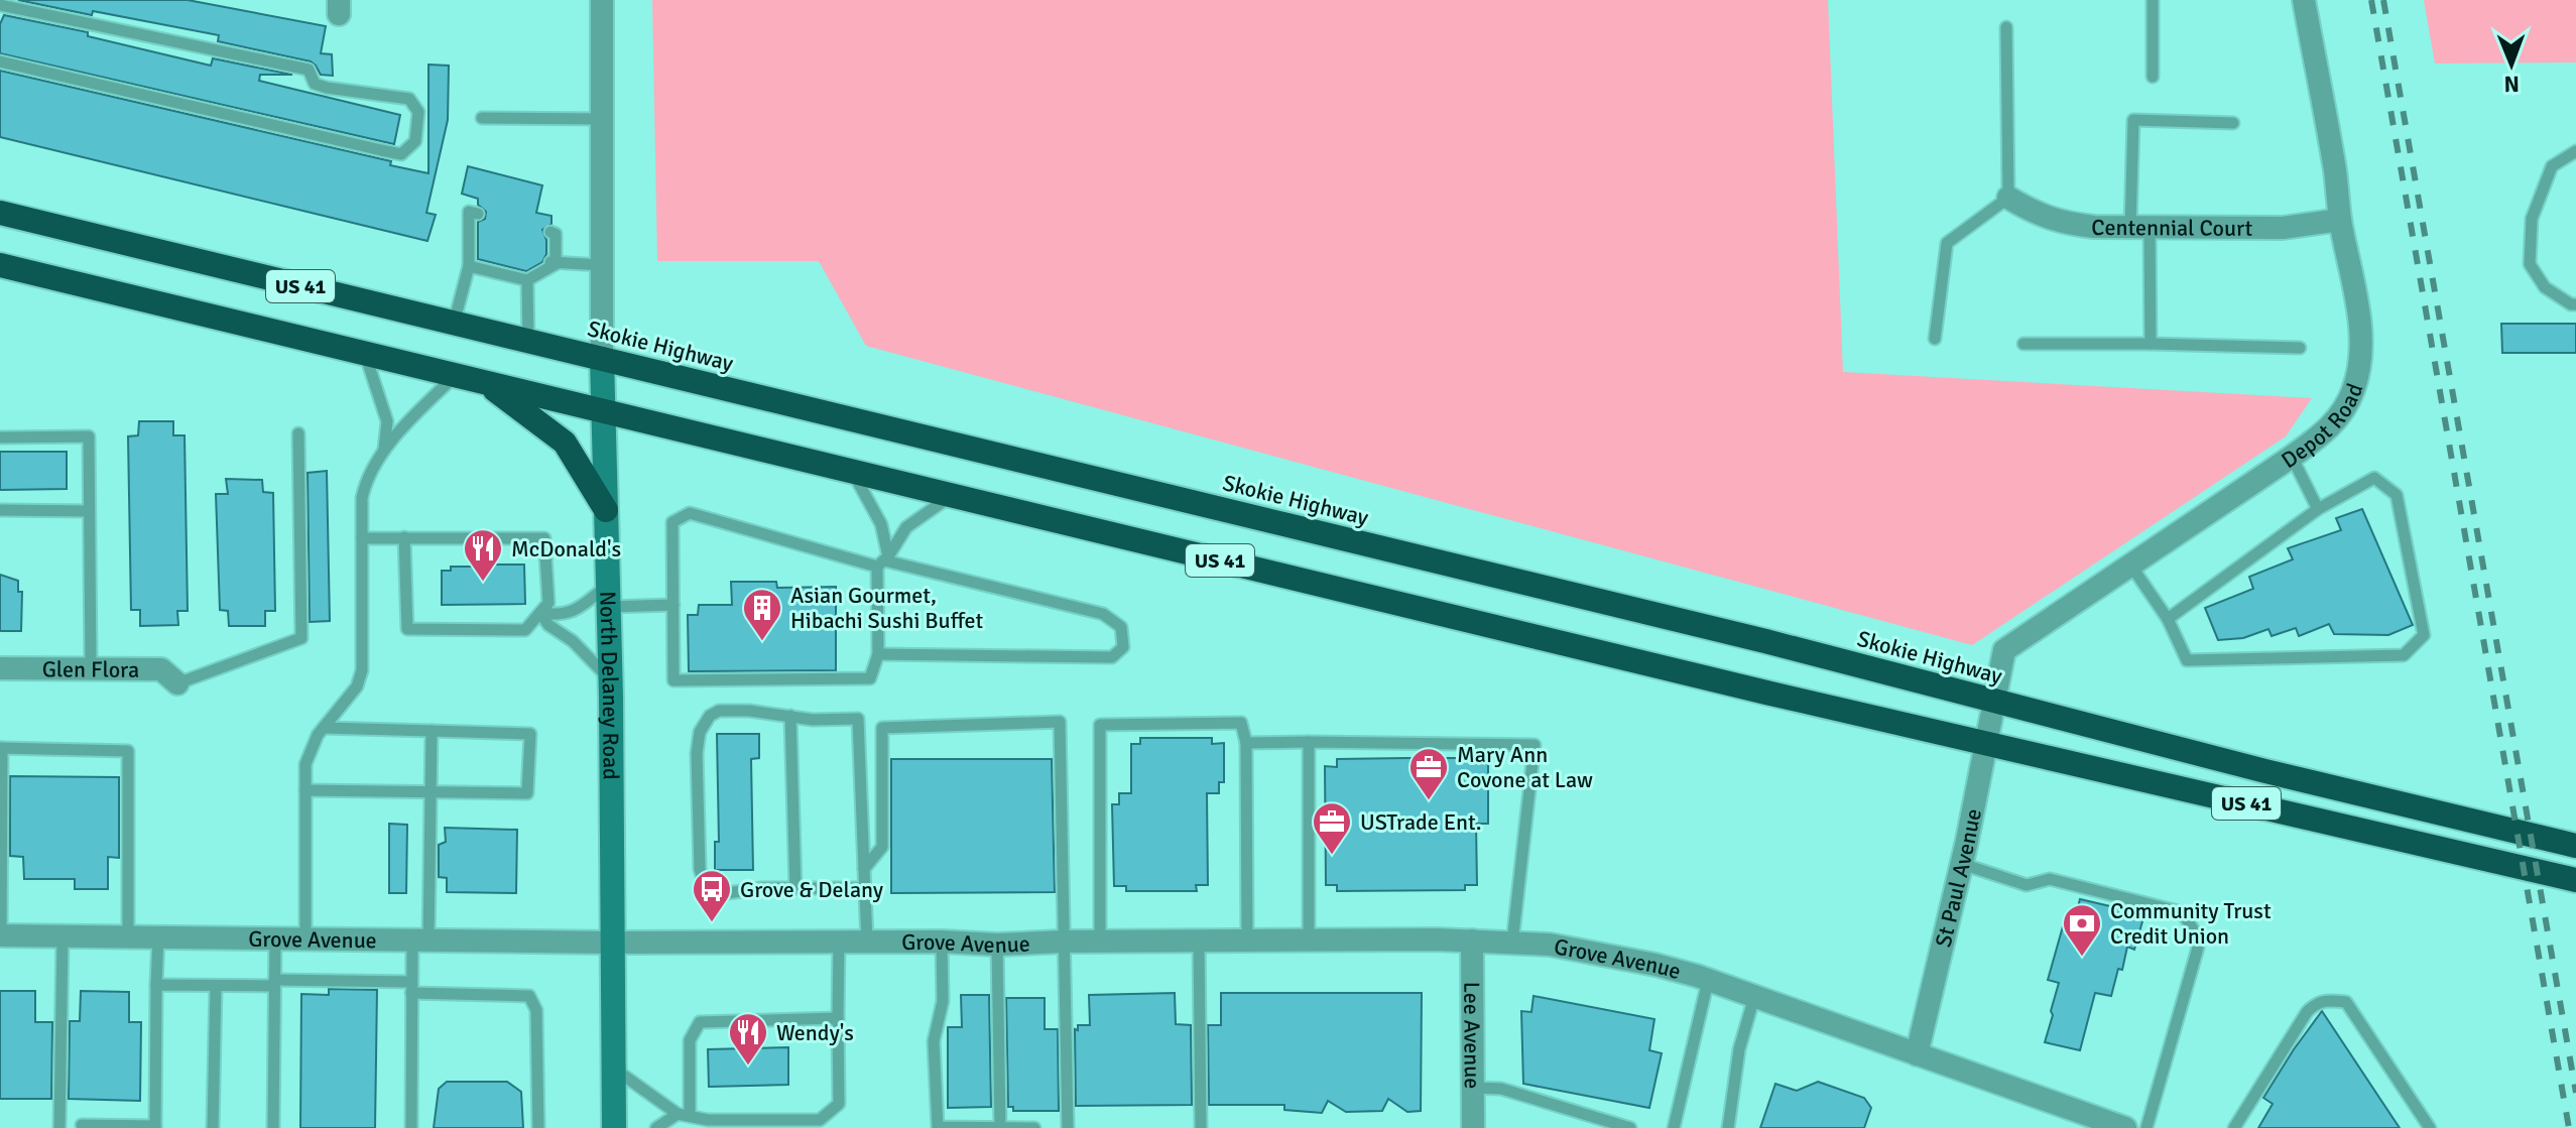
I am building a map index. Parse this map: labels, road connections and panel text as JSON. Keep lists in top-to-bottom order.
{
  "streets": {
    "highway": ["US 41", "Skokie Highway"],
    "street": [
      "Centennial Court",
      "Depot Road",
      "Glen Flora",
      "North Delaney Road",
      "St Paul Avenue",
      "Grove Avenue",
      "Lee Avenue"
    ]
  },
  "crossings": [
    ["Centennial Court", "Depot Road"],
    ["US 41", "North Delaney Road"],
    ["US 41", "St Paul Avenue"],
    ["Skokie Highway", "Depot Road"],
    ["Skokie Highway", "North Delaney Road"],
    ["Skokie Highway", "St Paul Avenue"],
    ["Depot Road", "St Paul Avenue"],
    ["North Delaney Road", "Grove Avenue"],
    ["St Paul Avenue", "Grove Avenue"],
    ["Grove Avenue", "Lee Avenue"]
  ],
  "places": {
    "restaurant": ["McDonald's", "Wendy's"],
    "building": ["Asian Gourmet, Hibachi Sushi Buffet"],
    "office": ["Mary Ann Covone at Law", "USTrade Ent."],
    "bus stop": ["Grove & Delany"],
    "bank": ["Community Trust Credit Union"]
  },
  "north": "bottom"
}
